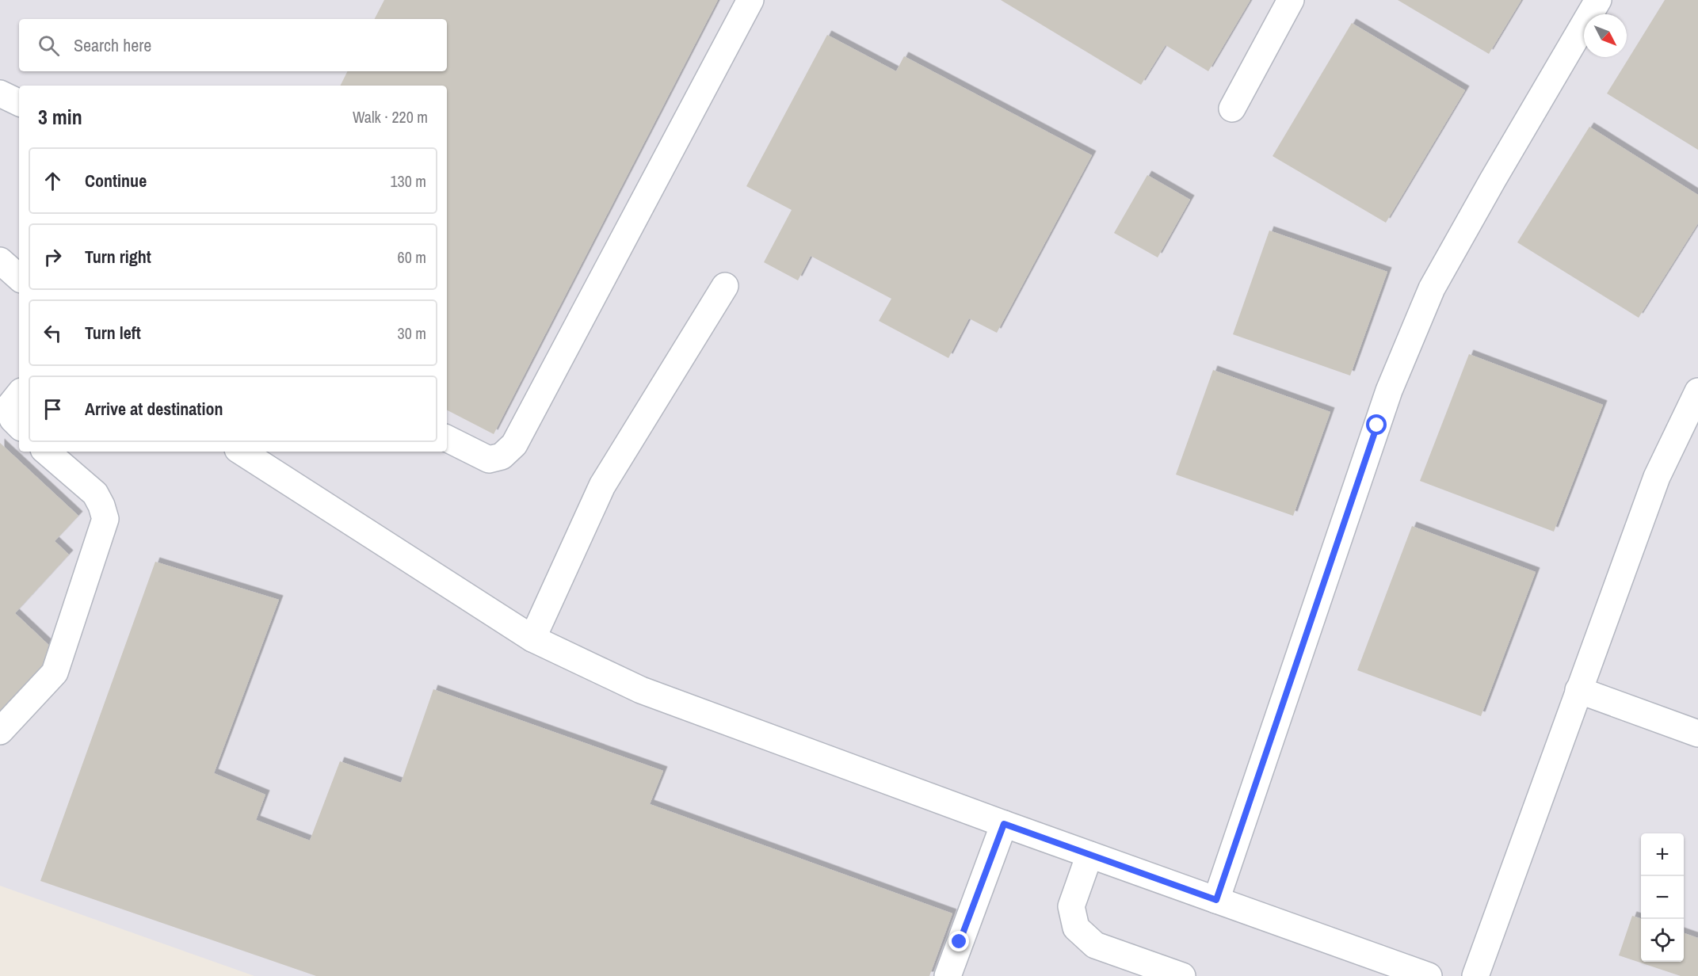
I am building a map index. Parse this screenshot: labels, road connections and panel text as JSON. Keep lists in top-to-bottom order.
{
  "north": "bottom right",
  "page": {
    "search": "Search here",
    "heading": ["3 min", "Walk · 220 m"],
    "list": [
      ["Continue", "130 m"],
      ["Turn right", "60 m"],
      ["Turn left", "30 m"],
      "Arrive at destination"
    ],
    "map_buttons": ["+", "−"]
  }
}
